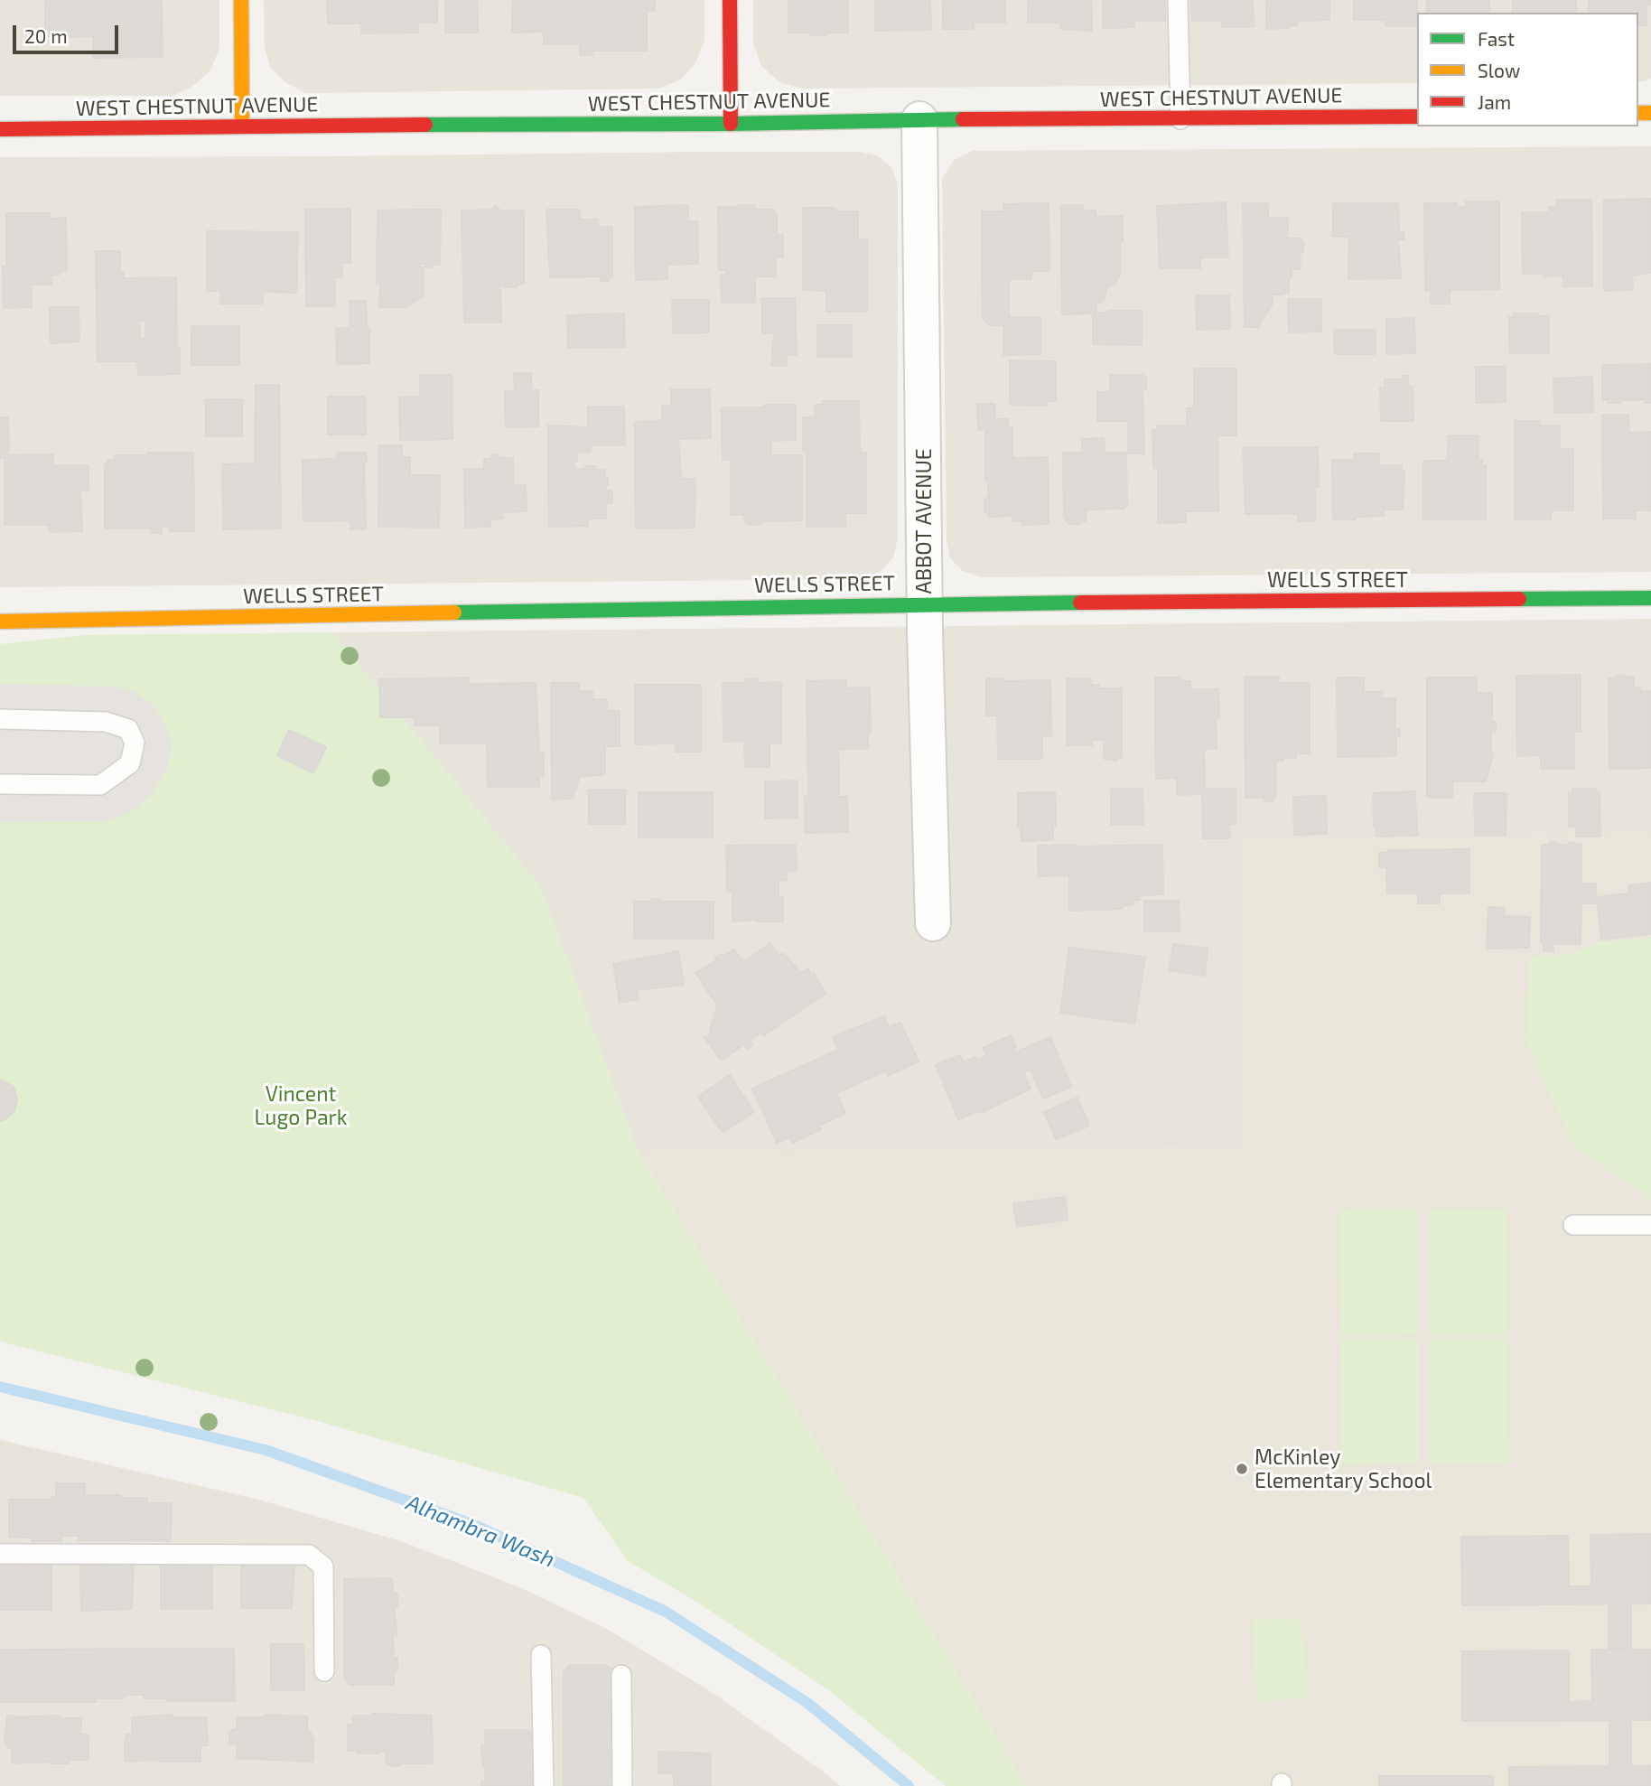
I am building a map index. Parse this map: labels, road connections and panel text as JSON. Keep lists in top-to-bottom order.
{
  "streets": {
    "street": ["WEST CHESTNUT AVENUE", "ABBOT AVENUE", "WELLS STREET"]
  },
  "crossings": [
    ["WEST CHESTNUT AVENUE", "ABBOT AVENUE"],
    ["ABBOT AVENUE", "WELLS STREET"]
  ],
  "water": ["Alhambra Wash"],
  "parks": ["Vincent Lugo Park"],
  "places": ["McKinley Elementary School"],
  "legend": ["Fast", "Slow", "Jam"],
  "scale_bar": "20 m"
}
